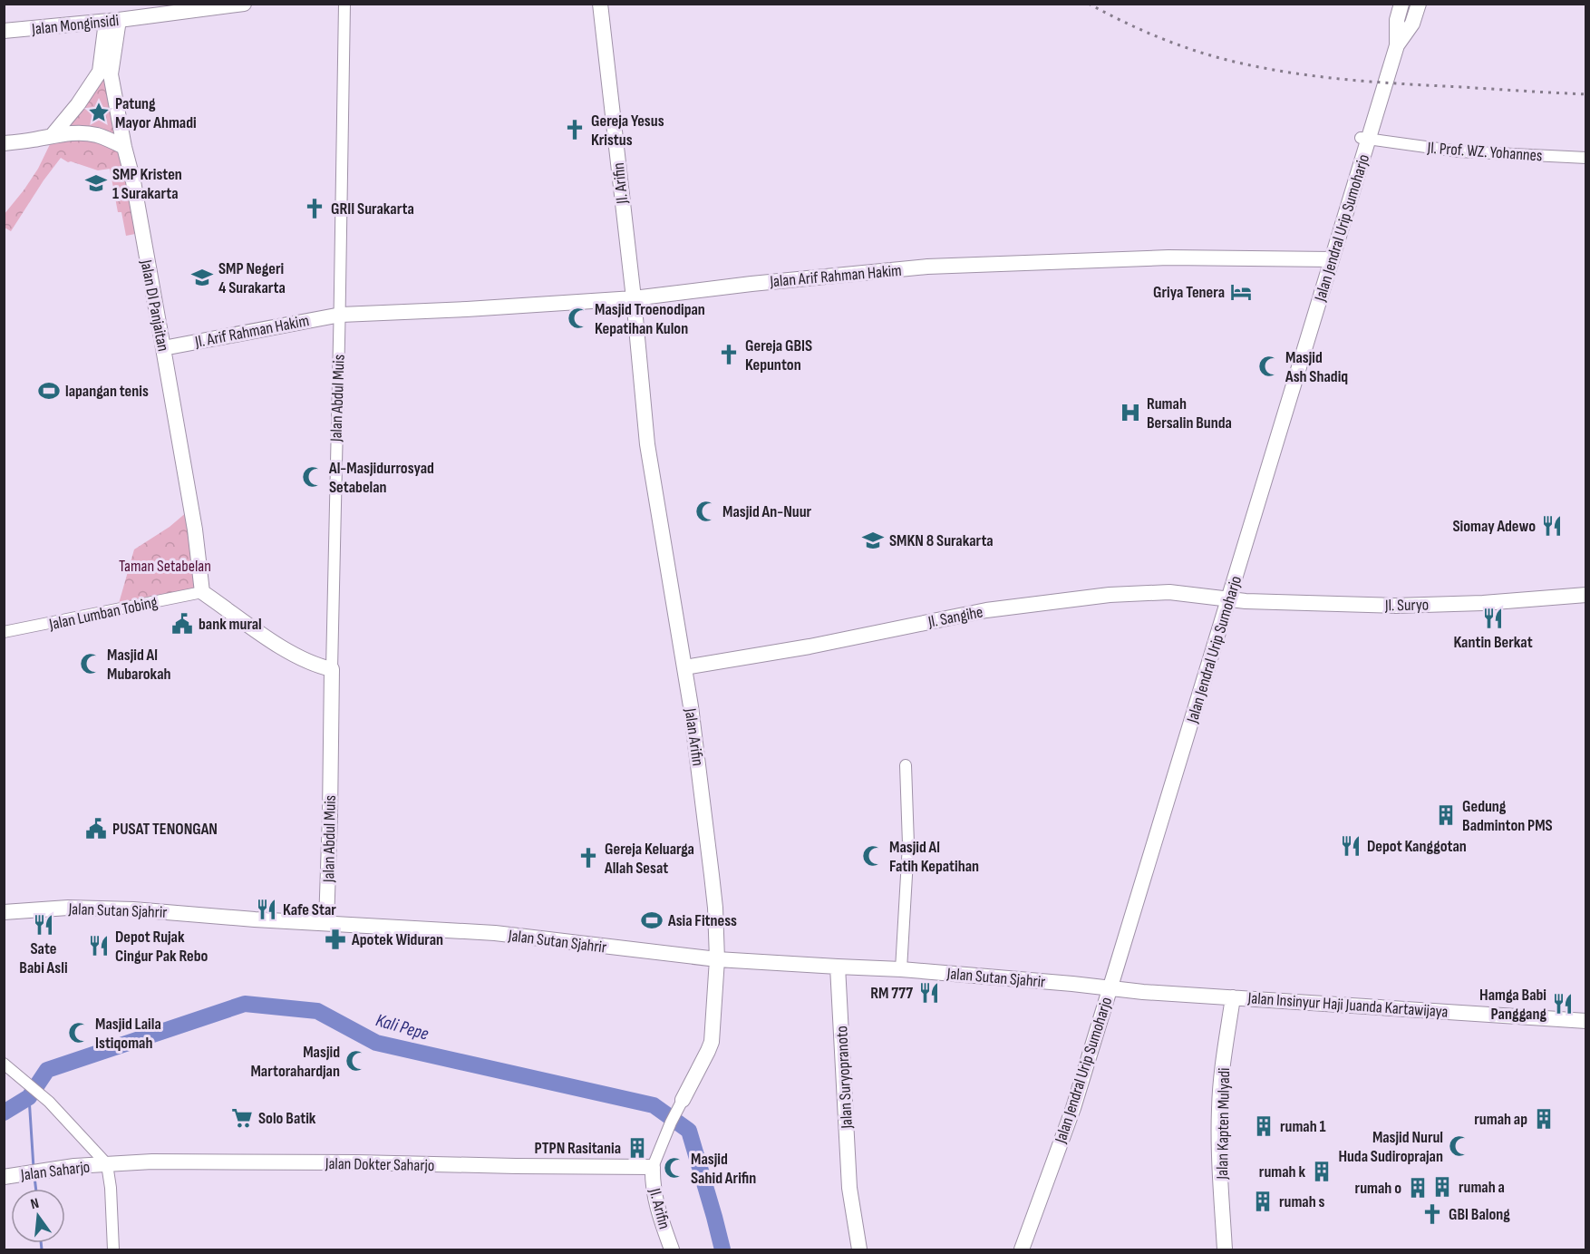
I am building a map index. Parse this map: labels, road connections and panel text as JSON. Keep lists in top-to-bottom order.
{
  "streets": {
    "main road": [
      "Jalan Monginsidi",
      "Jl. Arifin",
      "Jalan Jendral Urip Sumoharjo",
      "Jalan Arif Rahman Hakim",
      "Jalan DI Panjaitan",
      "Jl. Arif Rahman Hakim",
      "Jalan Abdul Muis",
      "Jl. Suryo",
      "Jl. Sangihe",
      "Jalan Arifin",
      "Jalan Sutan Sjahrir",
      "Jalan Insinyur Haji Juanda Kartawijaya",
      "Jalan Suryopranoto",
      "Jalan Kapten Mulyadi",
      "Jalan Dokter Saharjo",
      "Jalan Saharjo"
    ],
    "street": ["Jl. Prof. WZ. Yohannes", "Jalan Lumban Tobing"]
  },
  "crossings": [
    ["Jalan Monginsidi", "Jalan DI Panjaitan"],
    ["Jl. Prof. WZ. Yohannes", "Jalan Jendral Urip Sumoharjo"],
    ["Jl. Arifin", "Jalan Arif Rahman Hakim"],
    ["Jl. Arifin", "Jalan Arifin"],
    ["Jl. Arifin", "Jalan Dokter Saharjo"],
    ["Jalan Jendral Urip Sumoharjo", "Jalan Arif Rahman Hakim"],
    ["Jalan Jendral Urip Sumoharjo", "Jl. Suryo"],
    ["Jalan Jendral Urip Sumoharjo", "Jl. Sangihe"],
    ["Jalan Jendral Urip Sumoharjo", "Jalan Sutan Sjahrir"],
    ["Jalan Jendral Urip Sumoharjo", "Jalan Insinyur Haji Juanda Kartawijaya"],
    ["Jalan Arif Rahman Hakim", "Jl. Arif Rahman Hakim"],
    ["Jalan Arif Rahman Hakim", "Jalan Abdul Muis"],
    ["Jalan Arif Rahman Hakim", "Jalan Arifin"],
    ["Jalan DI Panjaitan", "Jl. Arif Rahman Hakim"],
    ["Jalan DI Panjaitan", "Jalan Lumban Tobing"],
    ["Jl. Arif Rahman Hakim", "Jalan Abdul Muis"],
    ["Jalan Abdul Muis", "Jalan Sutan Sjahrir"],
    ["Jl. Suryo", "Jl. Sangihe"],
    ["Jl. Sangihe", "Jalan Arifin"],
    ["Jalan Arifin", "Jalan Sutan Sjahrir"],
    ["Jalan Arifin", "Jalan Dokter Saharjo"],
    ["Jalan Sutan Sjahrir", "Jalan Insinyur Haji Juanda Kartawijaya"],
    ["Jalan Sutan Sjahrir", "Jalan Suryopranoto"],
    ["Jalan Insinyur Haji Juanda Kartawijaya", "Jalan Kapten Mulyadi"],
    ["Jalan Dokter Saharjo", "Jalan Saharjo"]
  ],
  "water": ["Kali Pepe"],
  "parks": ["Taman Setabelan"],
  "places": {
    "place": ["Patung Mayor Ahmadi"],
    "church": [
      "Gereja Yesus Kristus",
      "GRII Surakarta",
      "Gereja GBIS Kepunton",
      "Gereja Keluarga Allah Sesat",
      "GBI Balong"
    ],
    "school or university": ["SMP Kristen 1 Surakarta", "SMP Negeri 4 Surakarta", "SMKN 8 Surakarta"],
    "hotel": ["Griya Tenera"],
    "mosque": [
      "Masjid Troenodipan Kepatihan Kulon",
      "Masjid Ash Shadiq",
      "Al-Masjidurrosyad Setabelan",
      "Masjid An-Nuur",
      "Masjid Al Mubarokah",
      "Masjid Al Fatih Kepatihan",
      "Masjid Laila Istiqomah",
      "Masjid Martorahardjan",
      "Masjid Nurul Huda Sudiroprajan",
      "Masjid Sahid Arifin"
    ],
    "sports": ["lapangan tenis", "Asia Fitness"],
    "hospital": ["Rumah Bersalin Bunda"],
    "restaurant": [
      "Siomay Adewo",
      "Kantin Berkat",
      "Depot Kanggotan",
      "Kafe Star",
      "Sate Babi Asli",
      "Depot Rujak Cingur Pak Rebo",
      "RM 777",
      "Hamga Babi Panggang"
    ],
    "public building": ["bank mural", "PUSAT TENONGAN"],
    "building": [
      "Gedung Badminton PMS",
      "rumah ap",
      "rumah 1",
      "PTPN Rasitania",
      "rumah k",
      "rumah a",
      "rumah o",
      "rumah s"
    ],
    "pharmacy": ["Apotek Widuran"],
    "supermarket": ["Solo Batik"]
  },
  "north": "top"
}
